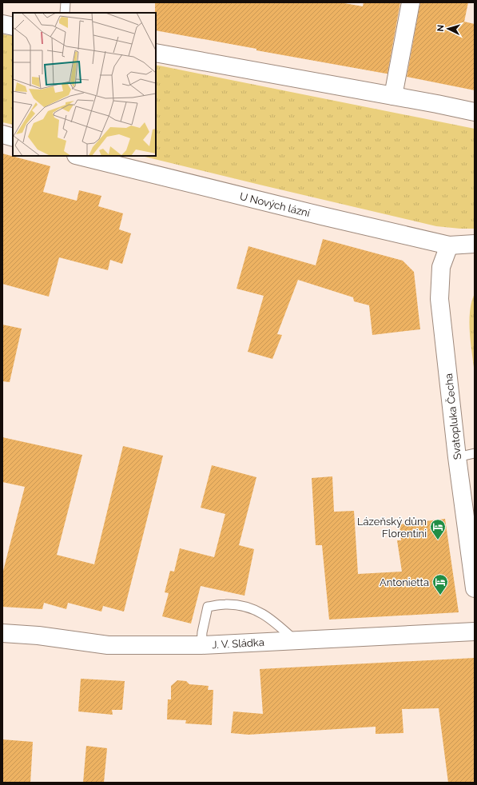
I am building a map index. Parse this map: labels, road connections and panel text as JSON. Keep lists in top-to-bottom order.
{
  "streets": {
    "street": ["U Nových lázní", "Svatopluka Čecha", "J. V. Sládka"]
  },
  "crossings": [
    ["U Nových lázní", "Svatopluka Čecha"]
  ],
  "places": {
    "hotel": ["Lázeňský dům Florentini", "Antonietta"]
  },
  "north": "left"
}
